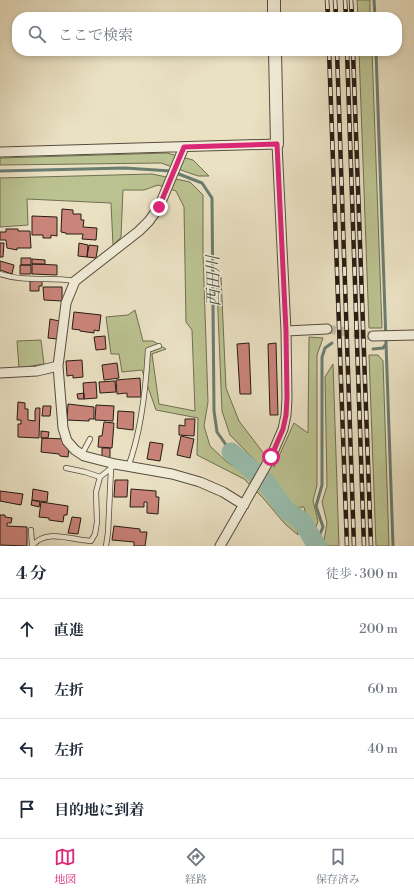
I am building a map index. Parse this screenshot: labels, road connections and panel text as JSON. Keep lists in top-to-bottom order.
{
  "water": ["西田川"],
  "page": {
    "search": "ここで検索",
    "heading": ["4 分", "徒歩 · 300 m"],
    "list": [
      ["直進", "200 m"],
      ["左折", "60 m"],
      ["左折", "40 m"],
      "目的地に到着"
    ],
    "nav": ["地図", "経路", "保存済み"]
  }
}
